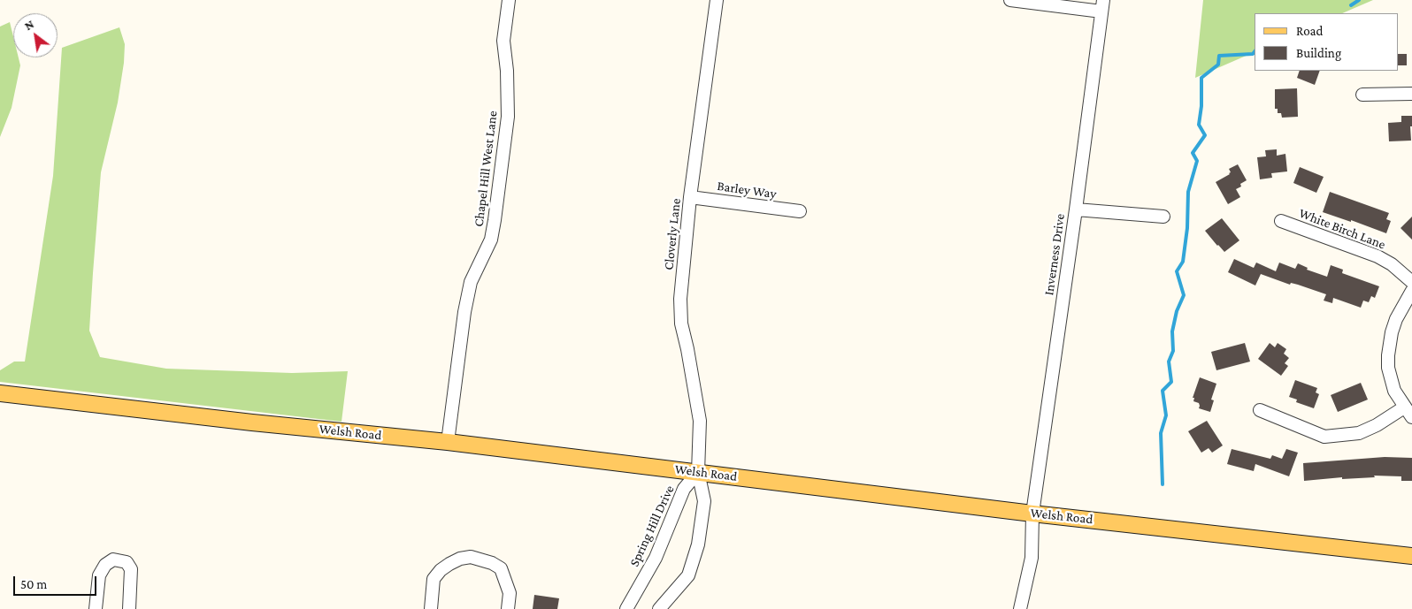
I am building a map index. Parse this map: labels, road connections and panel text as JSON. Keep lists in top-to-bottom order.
{
  "streets": {
    "main road": ["Welsh Road"],
    "street": [
      "Chapel Hill West Lane",
      "Barley Way",
      "White Birch Lane",
      "Cloverly Lane",
      "Inverness Drive",
      "Spring Hill Drive"
    ]
  },
  "crossings": [
    ["Chapel Hill West Lane", "Welsh Road"],
    ["Barley Way", "Cloverly Lane"],
    ["Cloverly Lane", "Welsh Road"],
    ["Cloverly Lane", "Spring Hill Drive"],
    ["Inverness Drive", "Welsh Road"],
    ["Welsh Road", "Spring Hill Drive"]
  ],
  "legend": ["Road", "Building"],
  "scale_bar": "50 m",
  "north": "top left"
}
